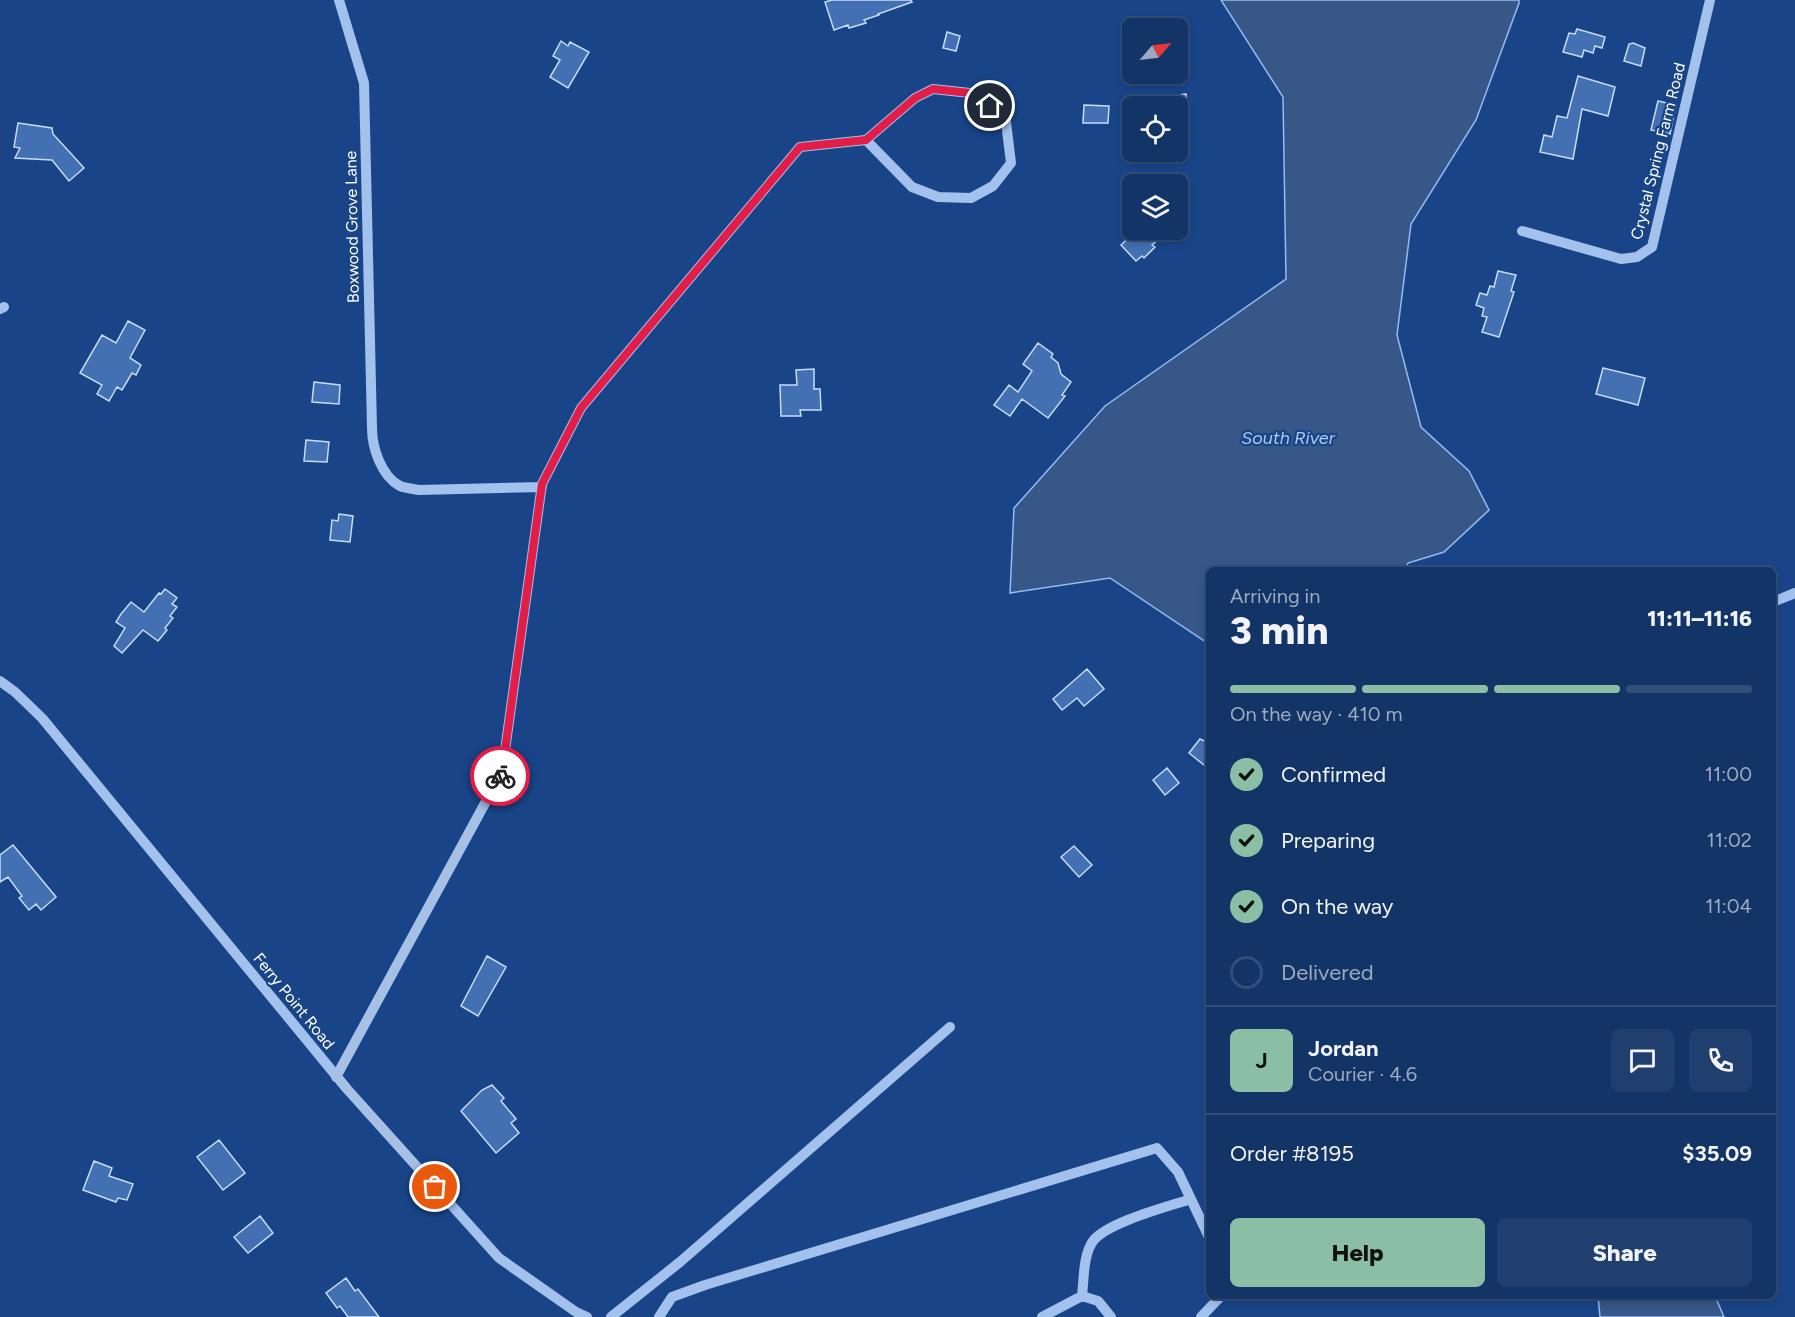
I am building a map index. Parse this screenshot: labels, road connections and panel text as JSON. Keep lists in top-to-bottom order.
{
  "streets": {
    "street": ["Crystal Spring Farm Road", "Boxwood Grove Lane", "Ferry Point Road"]
  },
  "water": ["South River"],
  "north": "top right",
  "page": {
    "heading": ["3 min", "Arriving in", "11:11–11:16"],
    "panel": [
      "Jordan",
      "Courier · 4.6",
      "Order #8195",
      "$35.09"
    ],
    "bar": "On the way · 410 m",
    "list": [
      ["Confirmed", "11:00"],
      ["Preparing", "11:02"],
      ["On the way", "11:04"],
      "Delivered"
    ],
    "round": "J",
    "buttons": ["Help", "Share"]
  }
}
